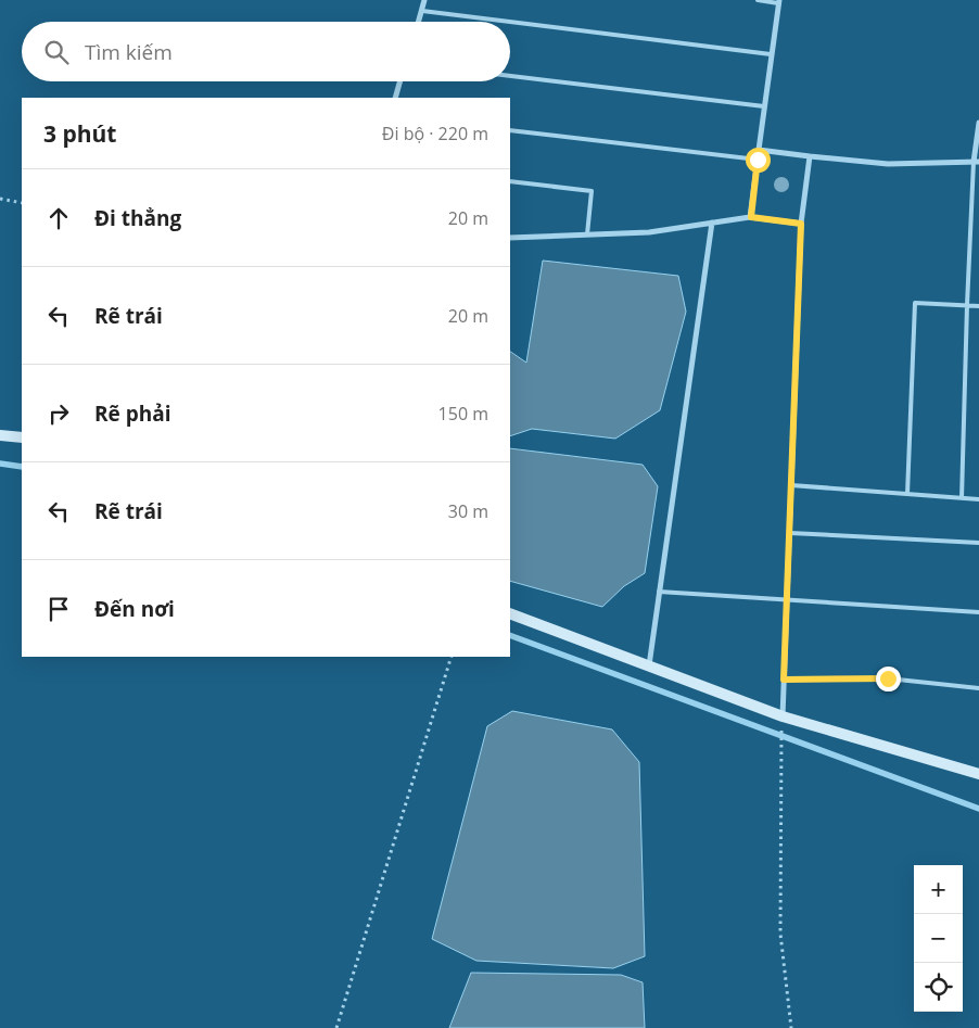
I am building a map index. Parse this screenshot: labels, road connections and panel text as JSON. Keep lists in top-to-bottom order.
{
  "page": {
    "search": "Tìm kiếm",
    "heading": ["3 phút", "Đi bộ · 220 m"],
    "list": [
      ["Đi thẳng", "20 m"],
      ["Rẽ trái", "20 m"],
      ["Rẽ phải", "150 m"],
      ["Rẽ trái", "30 m"],
      "Đến nơi"
    ],
    "map_buttons": ["+", "−"]
  }
}
